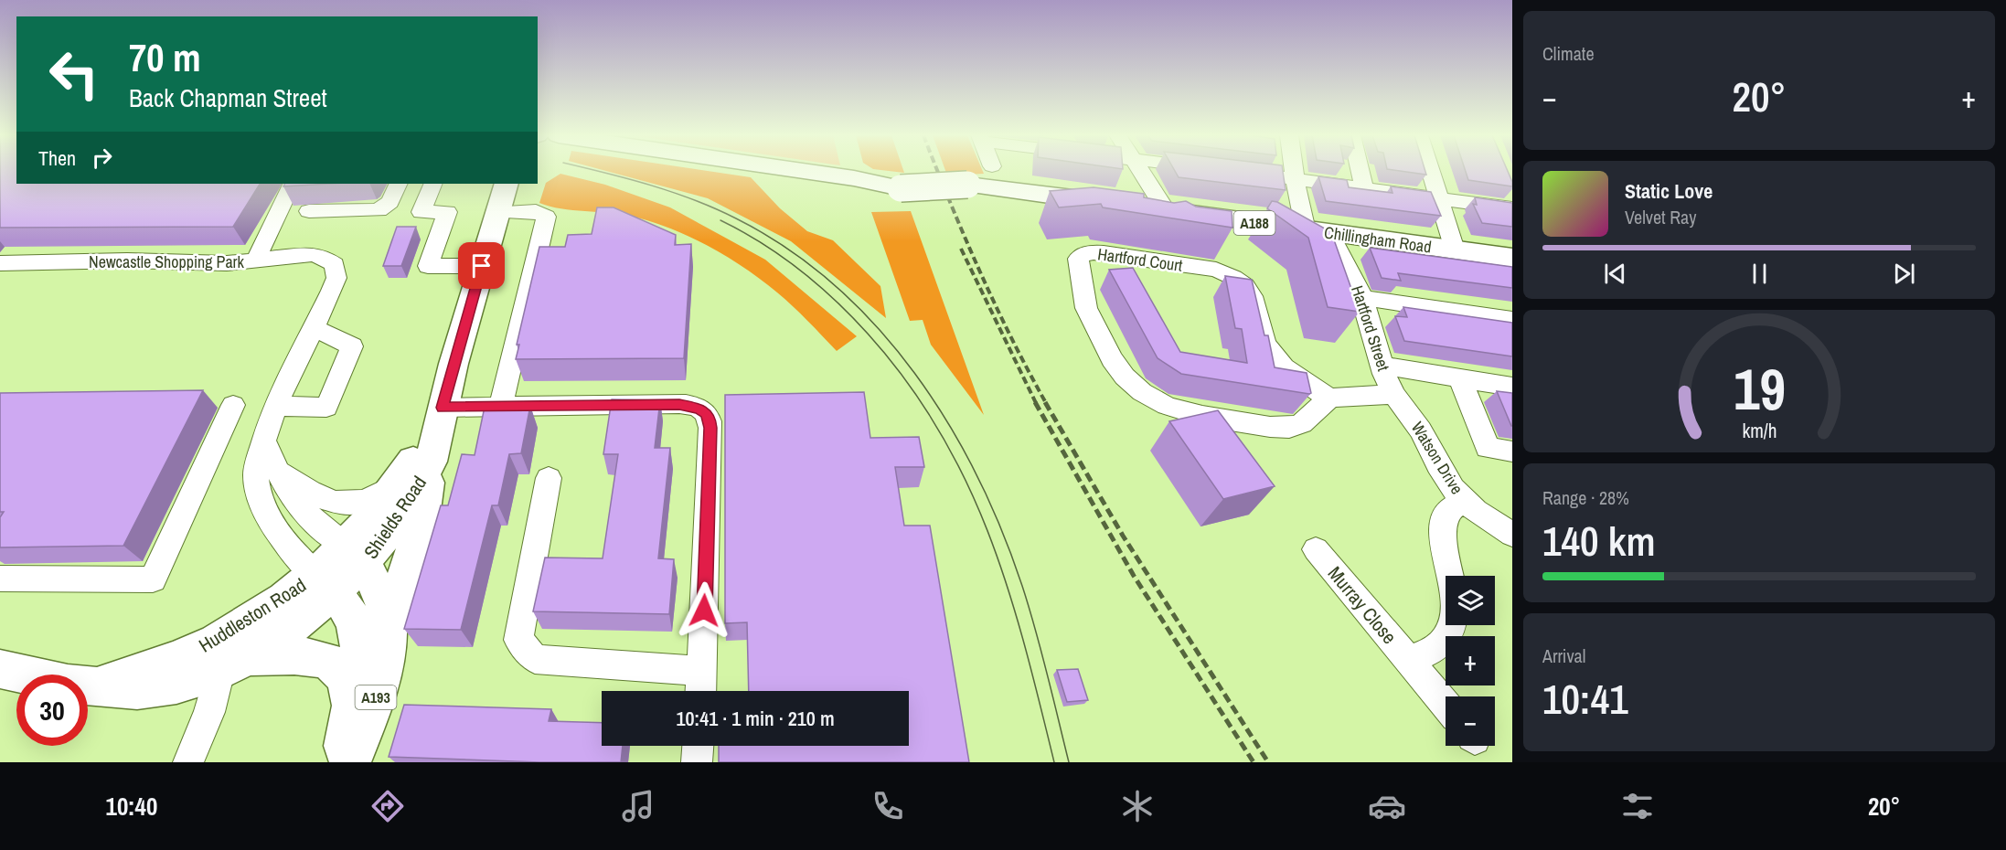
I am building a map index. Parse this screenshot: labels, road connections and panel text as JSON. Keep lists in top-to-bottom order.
{
  "streets": {
    "main road": [
      "A188",
      "Chillingham Road",
      "Shields Road",
      "Huddleston Road",
      "A193"
    ],
    "street": [
      "Hartford Court",
      "Newcastle Shopping Park",
      "Hartford Street",
      "Watson Drive",
      "Murray Close"
    ]
  },
  "crossings": [
    ["Chillingham Road", "Hartford Street"],
    ["Newcastle Shopping Park", "Huddleston Road"],
    ["Newcastle Shopping Park", "A193"],
    ["Hartford Street", "Watson Drive"],
    ["Huddleston Road", "A193"]
  ],
  "page": {
    "tile": [
      "Climate",
      ["Range · 28%", "140 km"],
      ["Arrival", "10:41"]
    ],
    "turn": ["70 m", "Back Chapman Street"],
    "heat": ["−", "20°", "+"],
    "then": "Then",
    "song": ["Static Love", "Velvet Ray"],
    "map_buttons": ["+", "−"],
    "limit": "30",
    "trip": "10:41 · 1 min · 210 m",
    "tabs": ["10:40", "20°"],
    "gauge": ["19", "km/h"]
  }
}
